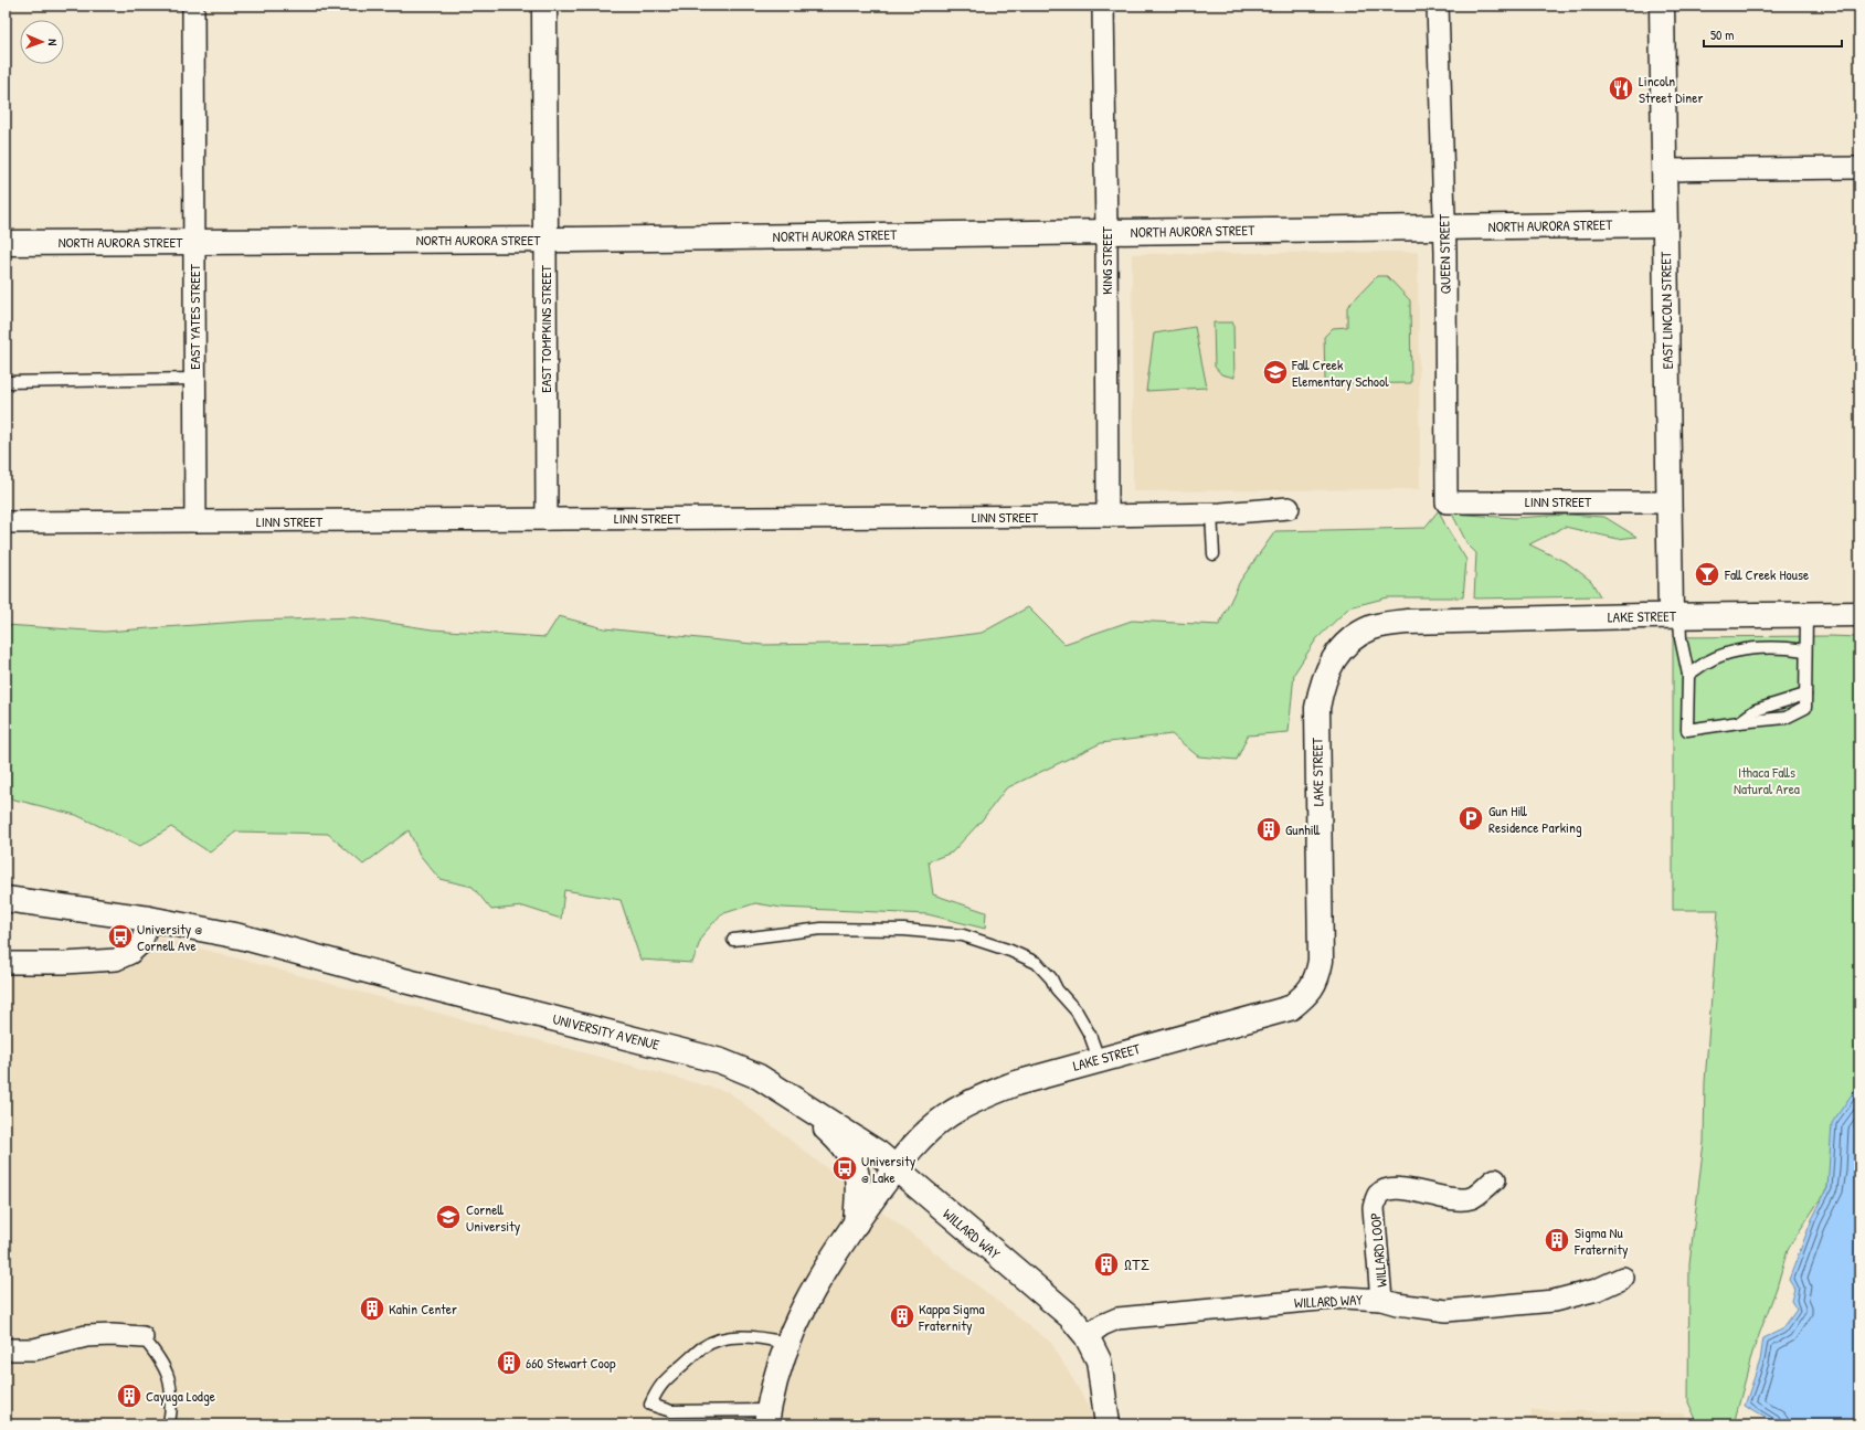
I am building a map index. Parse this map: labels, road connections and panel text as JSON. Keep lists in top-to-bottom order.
{
  "streets": {
    "street": [
      "NORTH AURORA STREET",
      "QUEEN STREET",
      "KING STREET",
      "EAST LINCOLN STREET",
      "EAST YATES STREET",
      "EAST TOMPKINS STREET",
      "LINN STREET",
      "LAKE STREET",
      "UNIVERSITY AVENUE",
      "WILLARD WAY",
      "WILLARD LOOP"
    ]
  },
  "crossings": [
    ["NORTH AURORA STREET", "QUEEN STREET"],
    ["NORTH AURORA STREET", "KING STREET"],
    ["NORTH AURORA STREET", "EAST LINCOLN STREET"],
    ["NORTH AURORA STREET", "EAST YATES STREET"],
    ["NORTH AURORA STREET", "EAST TOMPKINS STREET"],
    ["QUEEN STREET", "LINN STREET"],
    ["KING STREET", "LINN STREET"],
    ["EAST LINCOLN STREET", "LINN STREET"],
    ["EAST LINCOLN STREET", "LAKE STREET"],
    ["EAST YATES STREET", "LINN STREET"],
    ["EAST TOMPKINS STREET", "LINN STREET"],
    ["LAKE STREET", "UNIVERSITY AVENUE"],
    ["LAKE STREET", "WILLARD WAY"],
    ["UNIVERSITY AVENUE", "WILLARD WAY"],
    ["WILLARD WAY", "WILLARD LOOP"]
  ],
  "parks": ["Ithaca Falls Natural Area"],
  "places": {
    "restaurant": ["Lincoln Street Diner"],
    "school or university": ["Fall Creek Elementary School", "Cornell University"],
    "bar": ["Fall Creek House"],
    "parking": ["Gun Hill Residence Parking"],
    "building": [
      "Gunhill",
      "Sigma Nu Fraternity",
      "ΩΤΣ",
      "Kahin Center",
      "Kappa Sigma Fraternity",
      "660 Stewart Coop",
      "Cayuga Lodge"
    ],
    "bus stop": ["University @ Cornell Ave", "University @ Lake"]
  },
  "scale_bar": "50 m",
  "north": "right"
}
